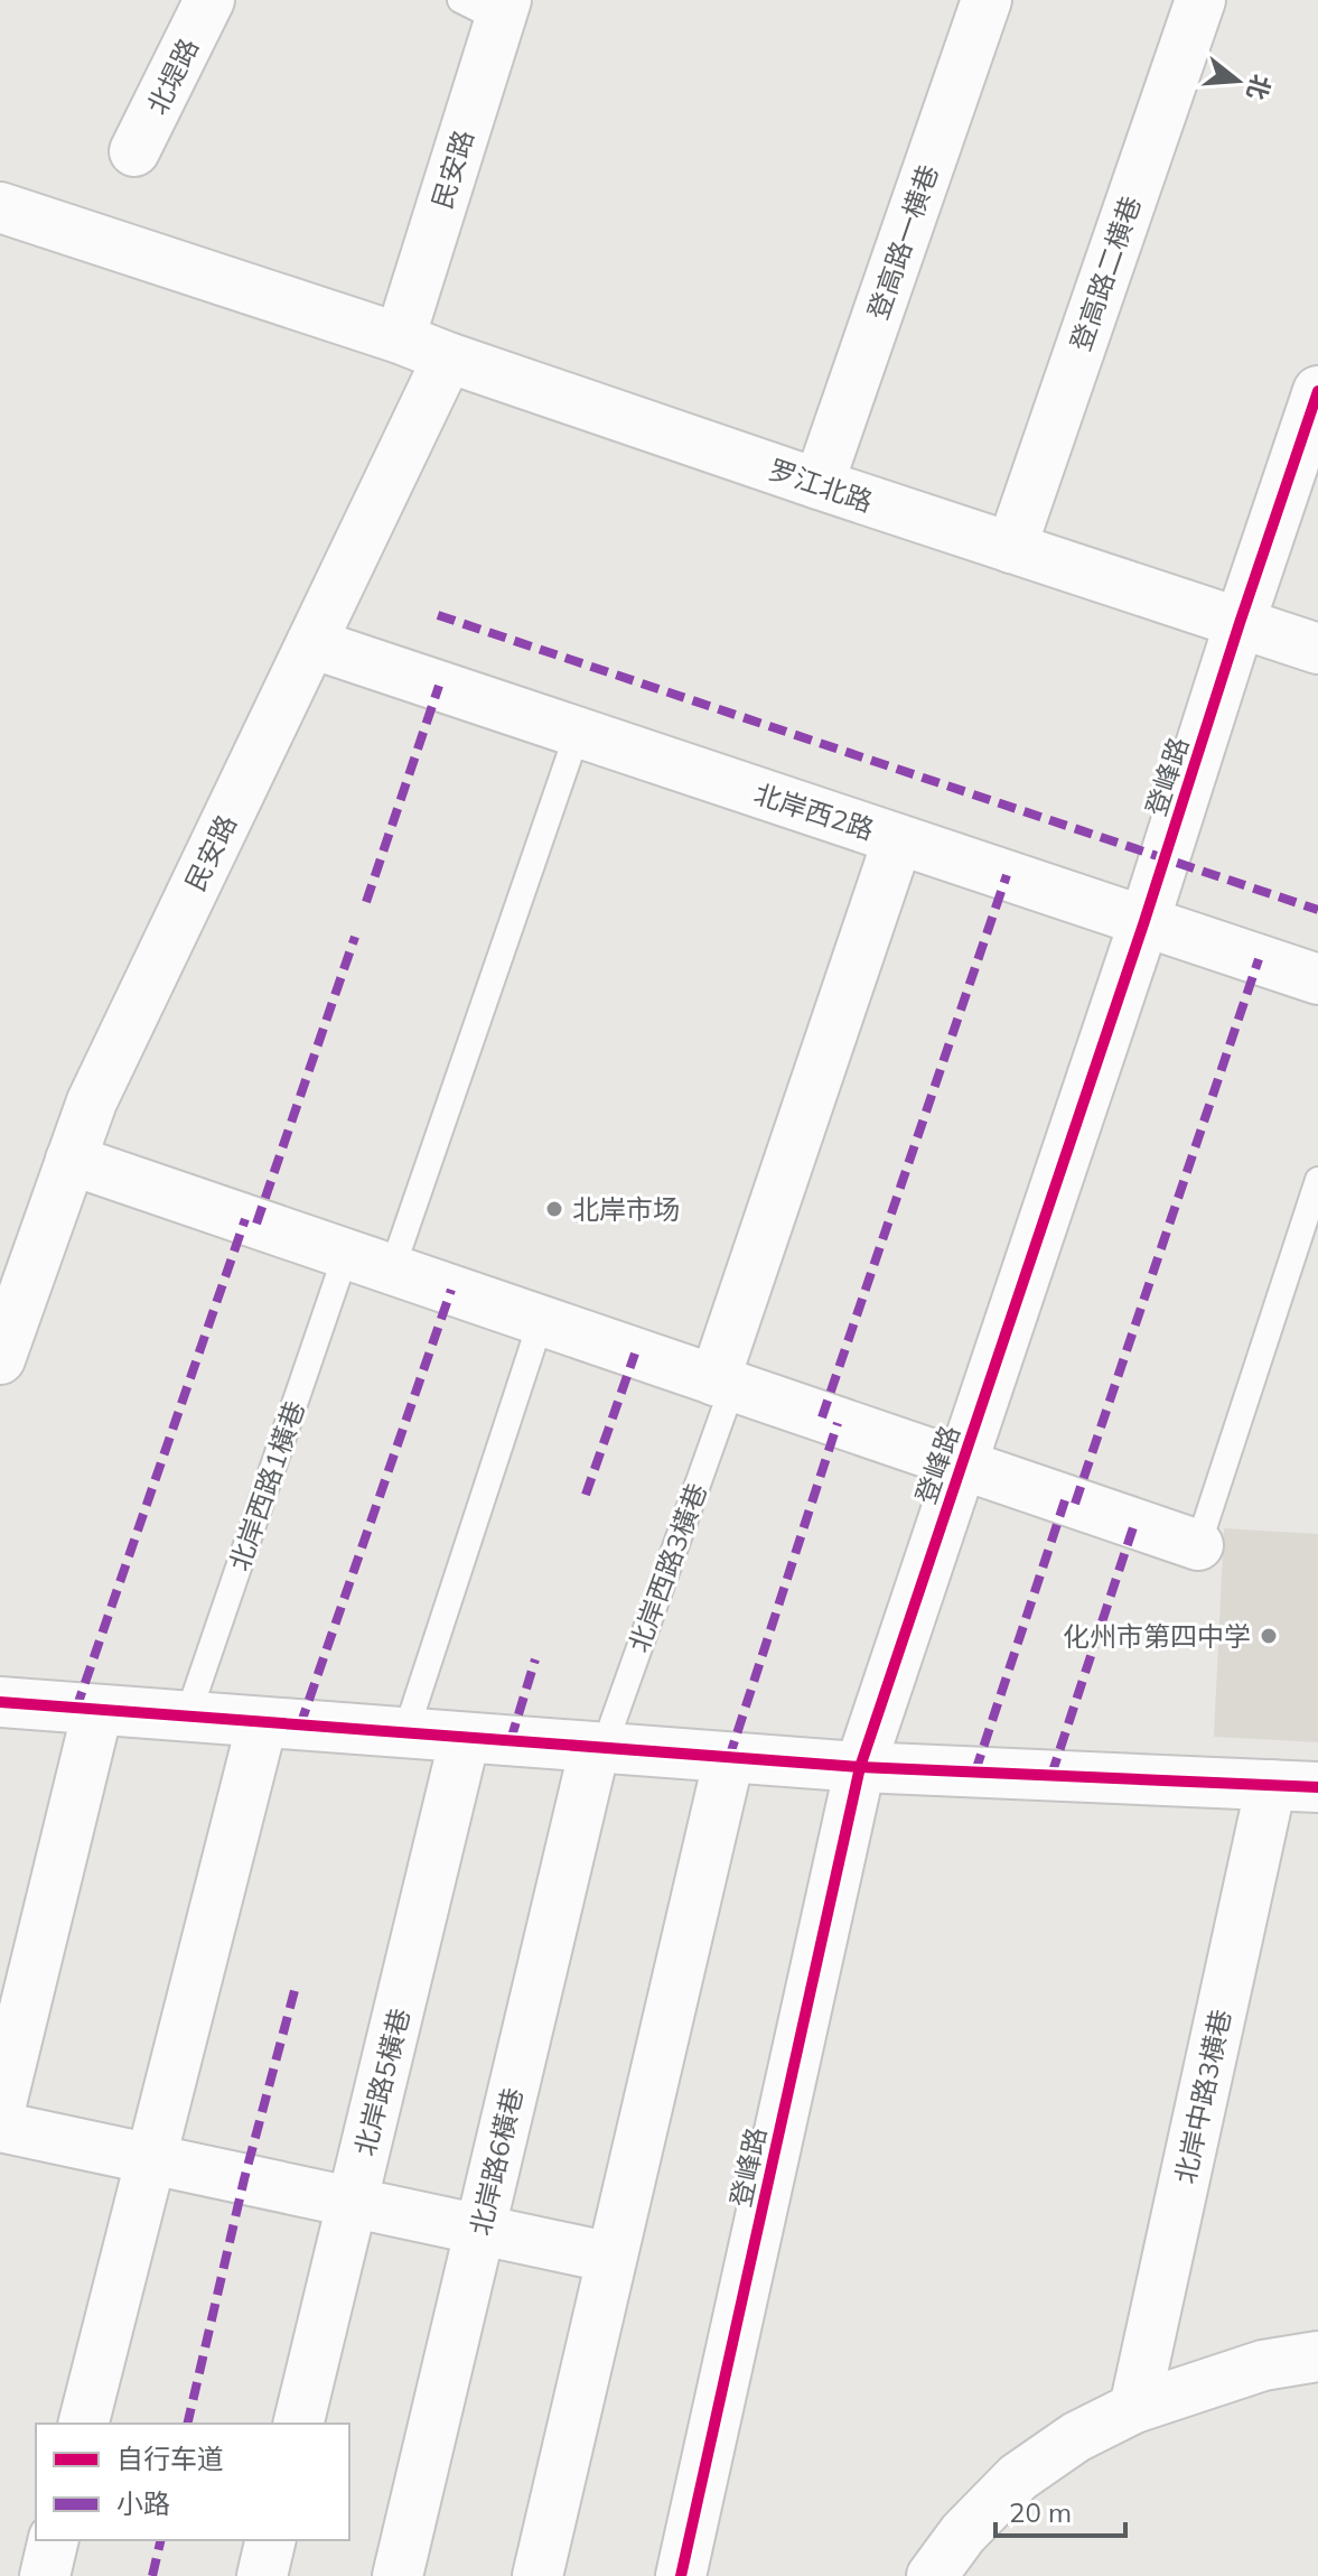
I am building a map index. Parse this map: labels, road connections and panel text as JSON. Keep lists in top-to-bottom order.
{
  "streets": {
    "street": [
      "北堤路",
      "民安路",
      "登高路一横巷",
      "登高路二横巷",
      "罗江北路",
      "登峰路",
      "北岸西2路",
      "北岸路5橫巷",
      "北岸中路3横巷",
      "北岸路6橫巷"
    ],
    "lane": ["北岸西路1橫巷", "北岸西路3橫巷"]
  },
  "crossings": [
    ["民安路", "罗江北路"],
    ["民安路", "北岸西2路"],
    ["登高路一横巷", "罗江北路"],
    ["登高路二横巷", "罗江北路"],
    ["罗江北路", "登峰路"],
    ["登峰路", "北岸西2路"],
    ["北岸西路3橫巷", "北岸路6橫巷"]
  ],
  "places": ["北岸市场", "化州市第四中学"],
  "legend": ["自行车道", "小路"],
  "scale_bar": "20 m",
  "north": "right"
}
